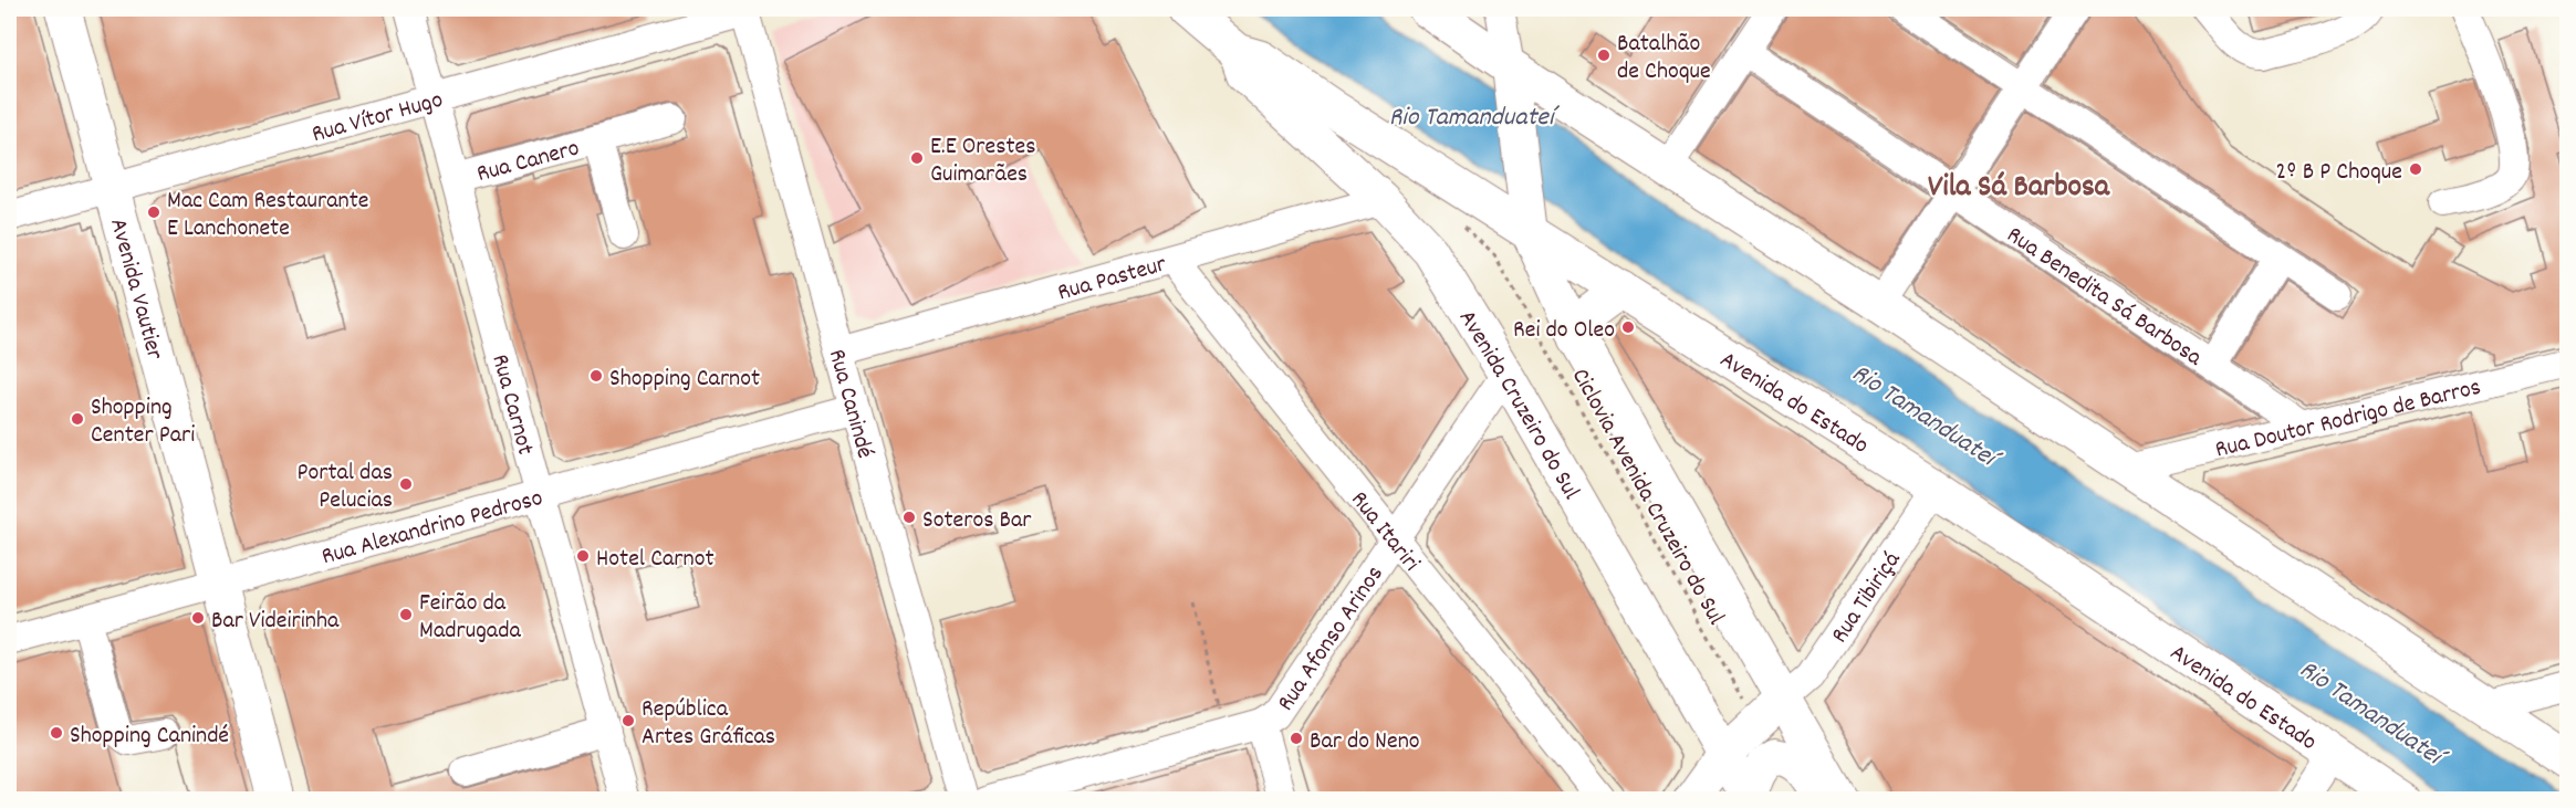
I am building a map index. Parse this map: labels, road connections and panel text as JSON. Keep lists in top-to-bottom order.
{
  "streets": {
    "highway": ["Avenida do Estado"],
    "main road": ["Avenida Vautier", "Avenida Cruzeiro do Sul"],
    "street": [
      "Rua Vítor Hugo",
      "Rua Canero",
      "Rua Pasteur",
      "Rua Benedita Sá Barbosa",
      "Rua Canindé",
      "Rua Carnot",
      "Rua Doutor Rodrigo de Barros",
      "Rua Alexandrino Pedroso",
      "Rua Itariri",
      "Rua Tibiriçá",
      "Rua Afonso Arinos"
    ],
    "path": ["Ciclovia Avenida Cruzeiro do Sul"]
  },
  "crossings": [
    ["Rua Vítor Hugo", "Avenida Vautier"],
    ["Rua Vítor Hugo", "Rua Canindé"],
    ["Rua Vítor Hugo", "Rua Carnot"],
    ["Rua Canero", "Rua Carnot"],
    ["Rua Pasteur", "Rua Canindé"],
    ["Rua Pasteur", "Avenida Cruzeiro do Sul"],
    ["Rua Pasteur", "Rua Itariri"],
    ["Avenida Vautier", "Rua Alexandrino Pedroso"],
    ["Rua Benedita Sá Barbosa", "Rua Doutor Rodrigo de Barros"],
    ["Avenida do Estado", "Avenida Cruzeiro do Sul"],
    ["Avenida do Estado", "Rua Tibiriçá"],
    ["Rua Canindé", "Rua Alexandrino Pedroso"],
    ["Avenida Cruzeiro do Sul", "Rua Afonso Arinos"],
    ["Rua Carnot", "Rua Alexandrino Pedroso"],
    ["Rua Itariri", "Rua Afonso Arinos"]
  ],
  "districts": ["Vila Sá Barbosa"],
  "water": ["Rio Tamanduateí"],
  "places": [
    "Batalhão de Choque",
    "E.E Orestes Guimarães",
    "2º B P Choque",
    "Mac Cam Restaurante E Lanchonete",
    "Rei do Oleo",
    "Shopping Carnot",
    "Shopping Center Pari",
    "Portal das Pelucias",
    "Soteros Bar",
    "Hotel Carnot",
    "Feirão da Madrugada",
    "Bar Videirinha",
    "República Artes Gráficas",
    "Shopping Canindé",
    "Bar do Neno"
  ]
}
